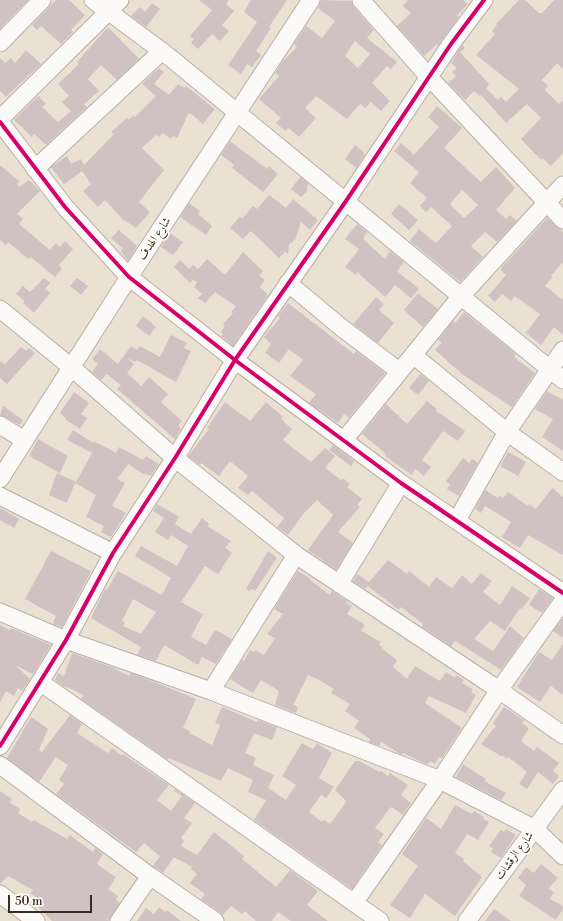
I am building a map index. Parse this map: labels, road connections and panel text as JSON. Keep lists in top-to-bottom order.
{
  "streets": {
    "street": ["شارع الهدف", "شارع الرقشات"]
  },
  "scale_bar": "50 m"
}
